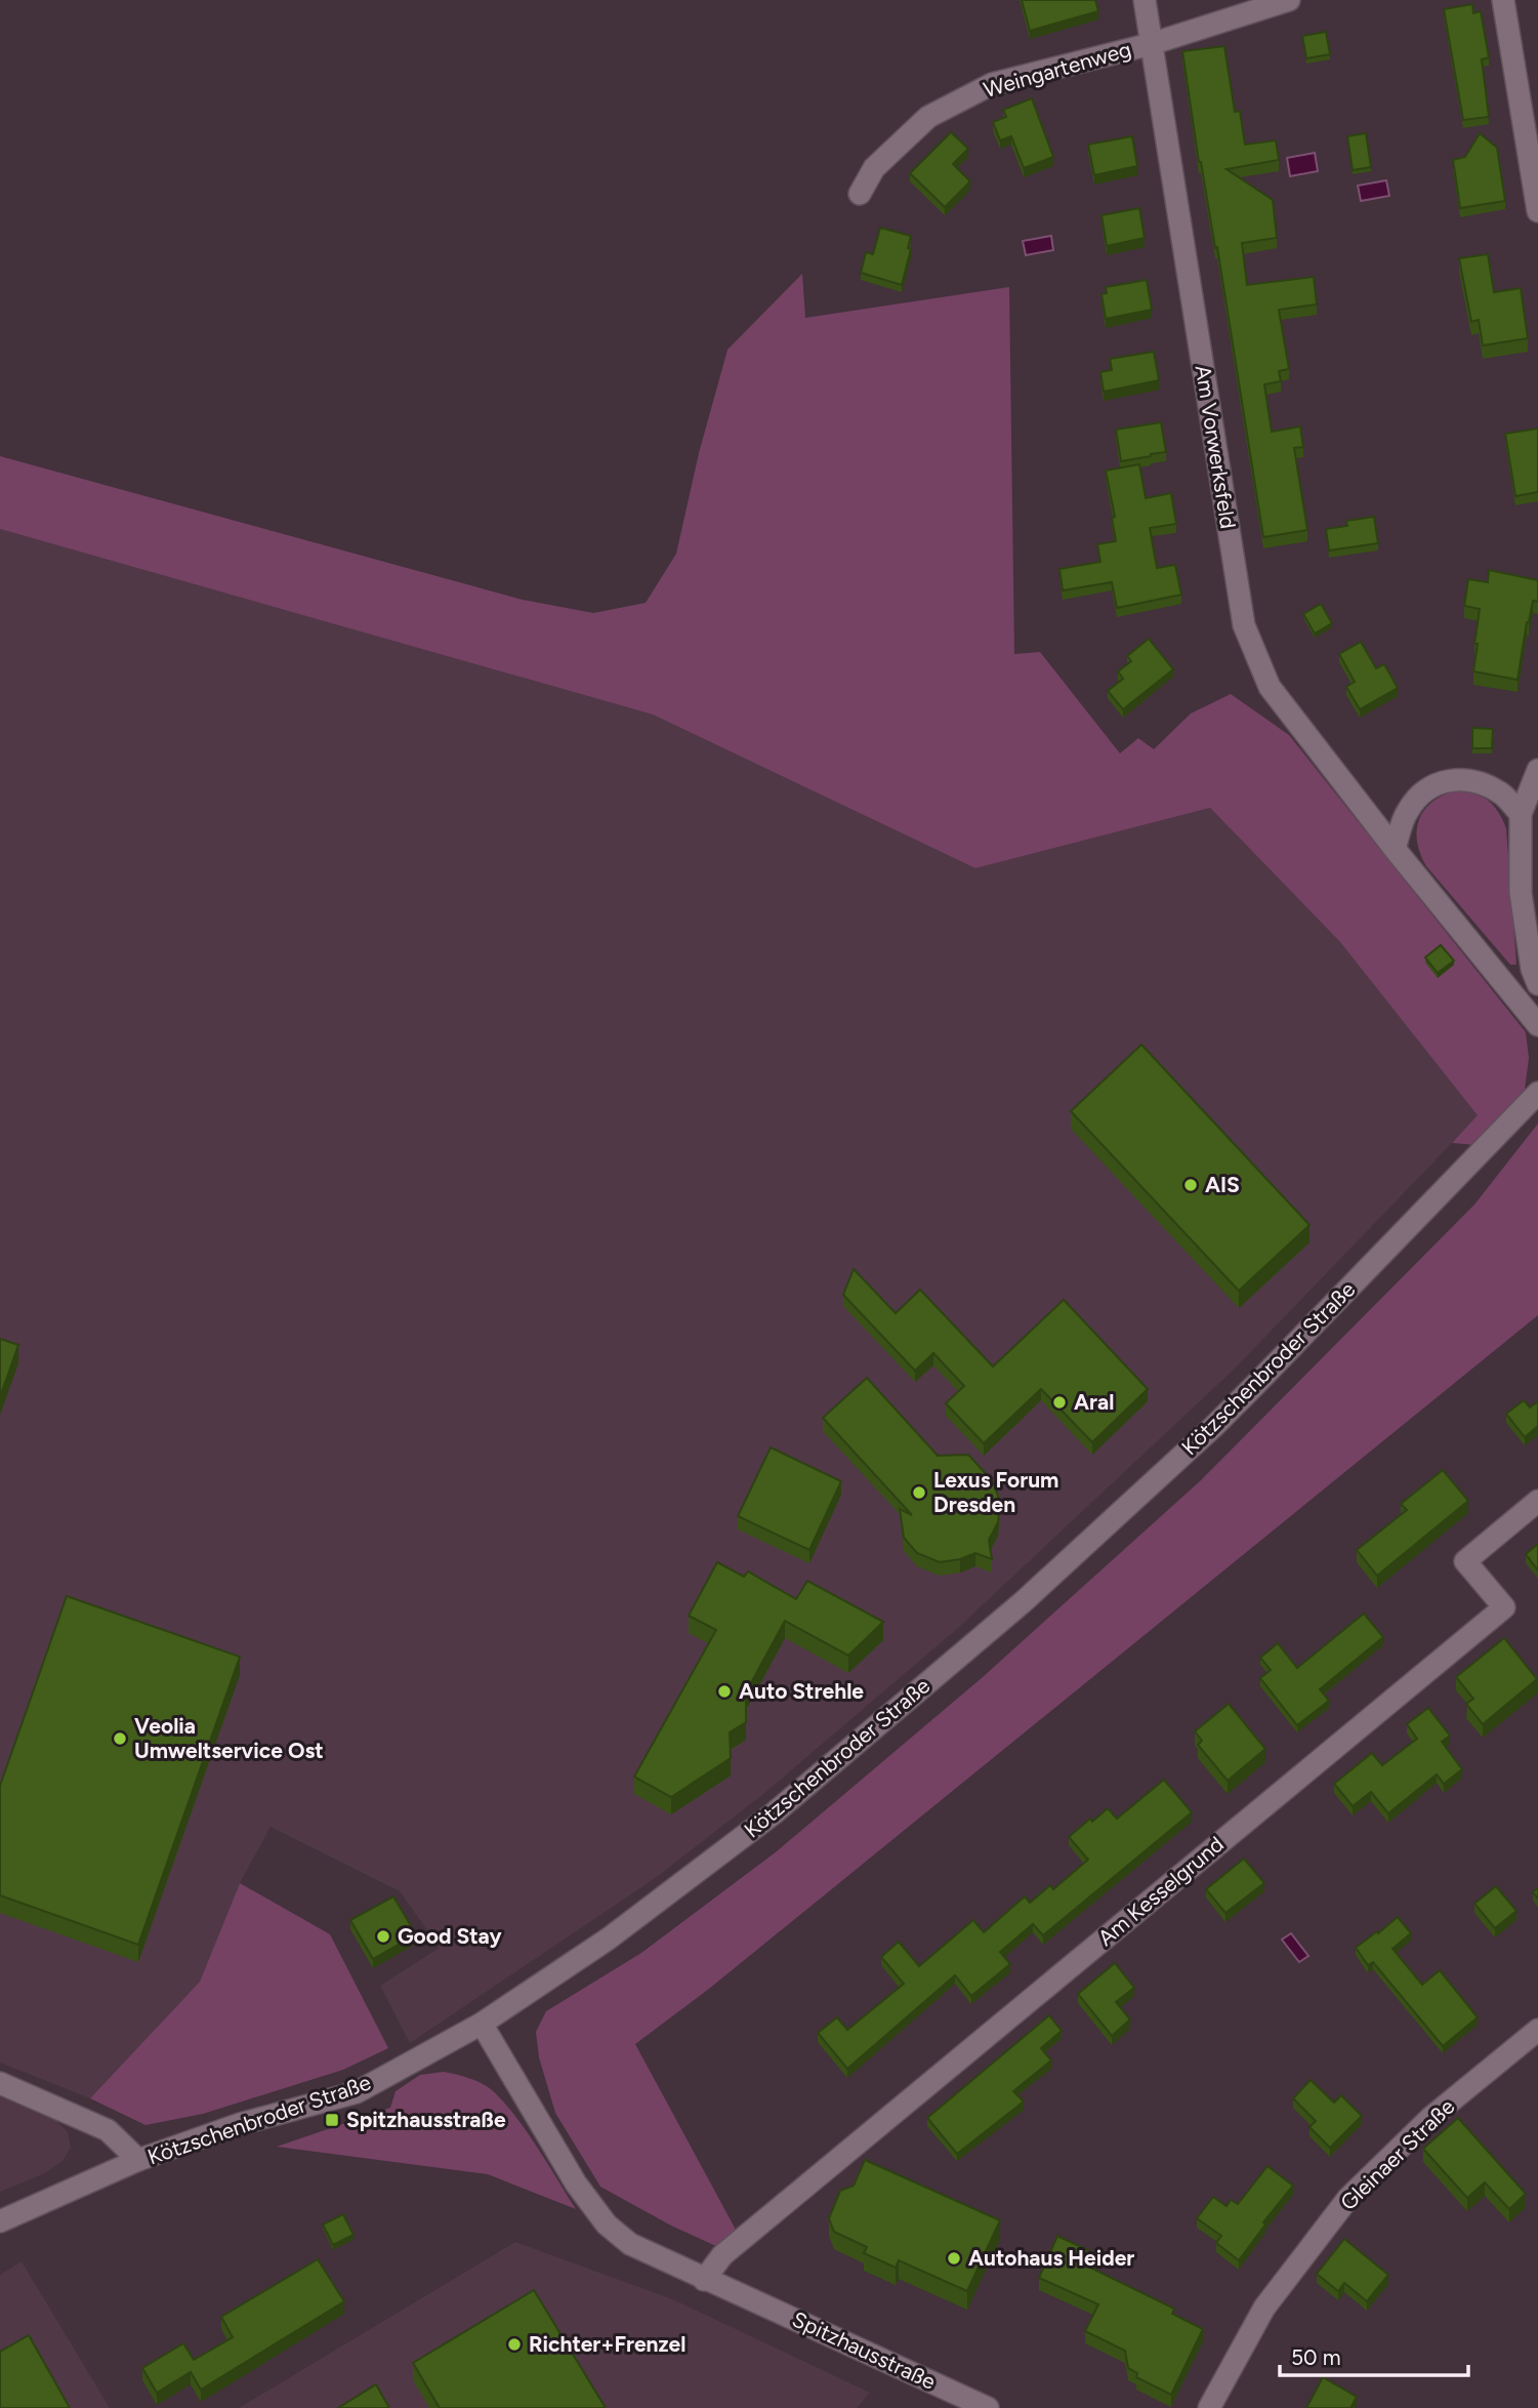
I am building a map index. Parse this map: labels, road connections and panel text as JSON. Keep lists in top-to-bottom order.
{
  "streets": {
    "street": [
      "Weingartenweg",
      "Am Vorwerksfeld",
      "Kötzschenbroder Straße",
      "Am Kesselgrund",
      "Gleinaer Straße",
      "Spitzhausstraße"
    ]
  },
  "crossings": [
    ["Weingartenweg", "Am Vorwerksfeld"],
    ["Kötzschenbroder Straße", "Spitzhausstraße"],
    ["Am Kesselgrund", "Spitzhausstraße"]
  ],
  "places": {
    "other": [
      "AIS",
      "Aral",
      "Lexus Forum Dresden",
      "Auto Strehle",
      "Veolia Umweltservice Ost",
      "Good Stay",
      "Autohaus Heider",
      "Richter+Frenzel"
    ],
    "transit": ["Spitzhausstraße"]
  },
  "scale_bar": "50 m"
}
